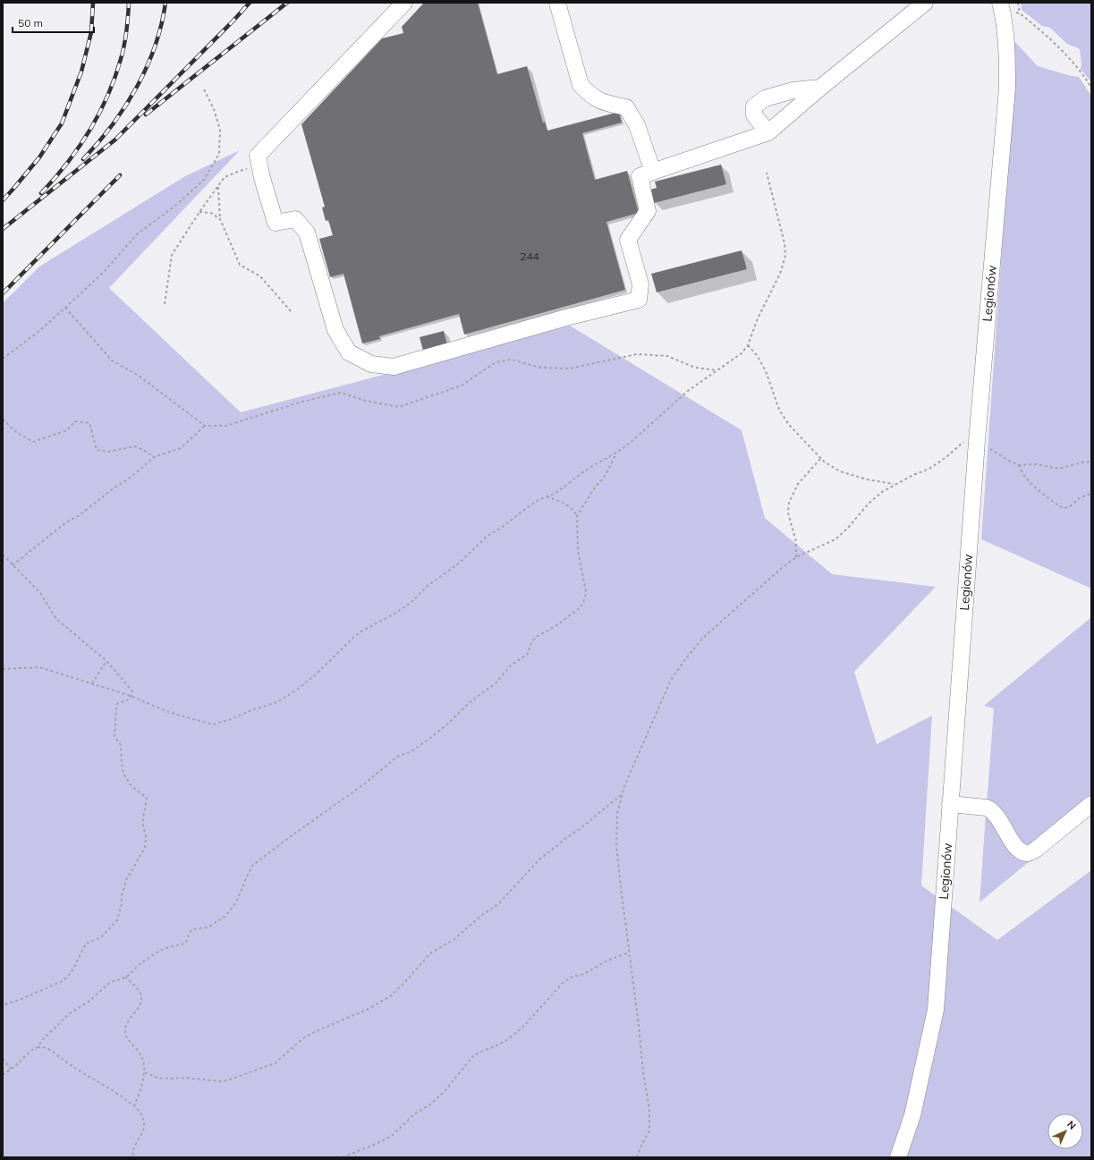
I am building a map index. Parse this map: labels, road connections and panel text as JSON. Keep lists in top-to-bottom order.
{
  "streets": {
    "street": ["Legionów"]
  },
  "house_numbers": ["244"],
  "scale_bar": "50 m",
  "north": "top right"
}
